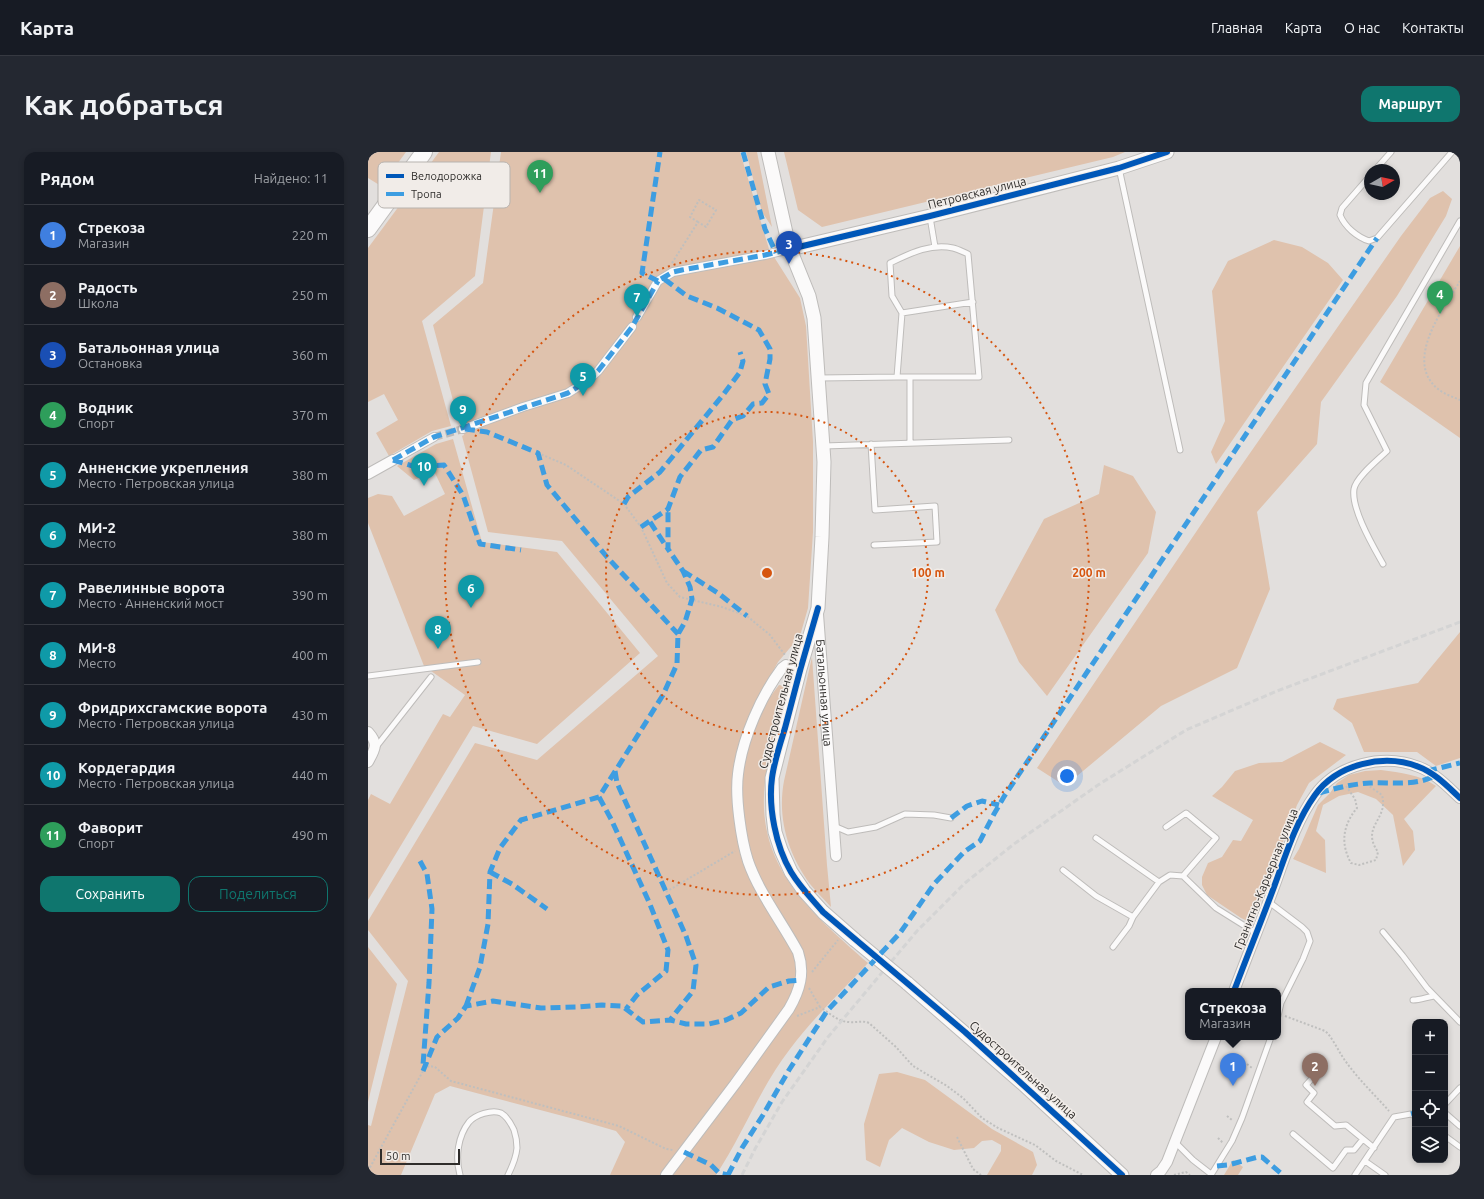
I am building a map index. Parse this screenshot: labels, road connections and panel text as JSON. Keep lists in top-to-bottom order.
{
  "streets": {
    "street": [
      "Петровская улица",
      "Батальонная улица",
      "Судостроительная улица",
      "Гранитно-Карьерная улица"
    ]
  },
  "crossings": [
    ["Петровская улица", "Батальонная улица"],
    ["Батальонная улица", "Судостроительная улица"]
  ],
  "legend": ["Велодорожка", "Тропа"],
  "scale_bar": "50 m",
  "north": "right",
  "page": {
    "header": "Карта",
    "nav": [
      "Главная",
      "Карта",
      "О нас",
      "Контакты"
    ],
    "buttons": [
      "Маршрут",
      ["Сохранить", "Поделиться"]
    ],
    "title": "Как добраться",
    "heading": ["Рядом", "Найдено: 11"],
    "pins": [
      "11",
      "3",
      "4",
      "7",
      "5",
      "9",
      "10",
      "6",
      "8",
      "1",
      "2"
    ],
    "list": [
      {
        "mark": "1",
        "name": "Стрекоза",
        "note": "Магазин",
        "value": "220 m"
      },
      {
        "mark": "2",
        "name": "Радость",
        "note": "Школа",
        "value": "250 m"
      },
      {
        "mark": "3",
        "name": "Батальонная улица",
        "note": "Остановка",
        "value": "360 m"
      },
      {
        "mark": "4",
        "name": "Водник",
        "note": "Спорт",
        "value": "370 m"
      },
      {
        "mark": "5",
        "name": "Анненские укрепления",
        "note": "Место · Петровская улица",
        "value": "380 m"
      },
      {
        "mark": "6",
        "name": "МИ-2",
        "note": "Место",
        "value": "380 m"
      },
      {
        "mark": "7",
        "name": "Равелинные ворота",
        "note": "Место · Анненский мост",
        "value": "390 m"
      },
      {
        "mark": "8",
        "name": "МИ-8",
        "note": "Место",
        "value": "400 m"
      },
      {
        "mark": "9",
        "name": "Фридрихсгамские ворота",
        "note": "Место · Петровская улица",
        "value": "430 m"
      },
      {
        "mark": "10",
        "name": "Кордегардия",
        "note": "Место · Петровская улица",
        "value": "440 m"
      },
      {
        "mark": "11",
        "name": "Фаворит",
        "note": "Спорт",
        "value": "490 m"
      }
    ],
    "popup": ["Стрекоза", "Магазин"],
    "map_buttons": ["+", "−"],
    "scale": "50 m"
  },
  "rings": ["100 m", "200 m"]
}
